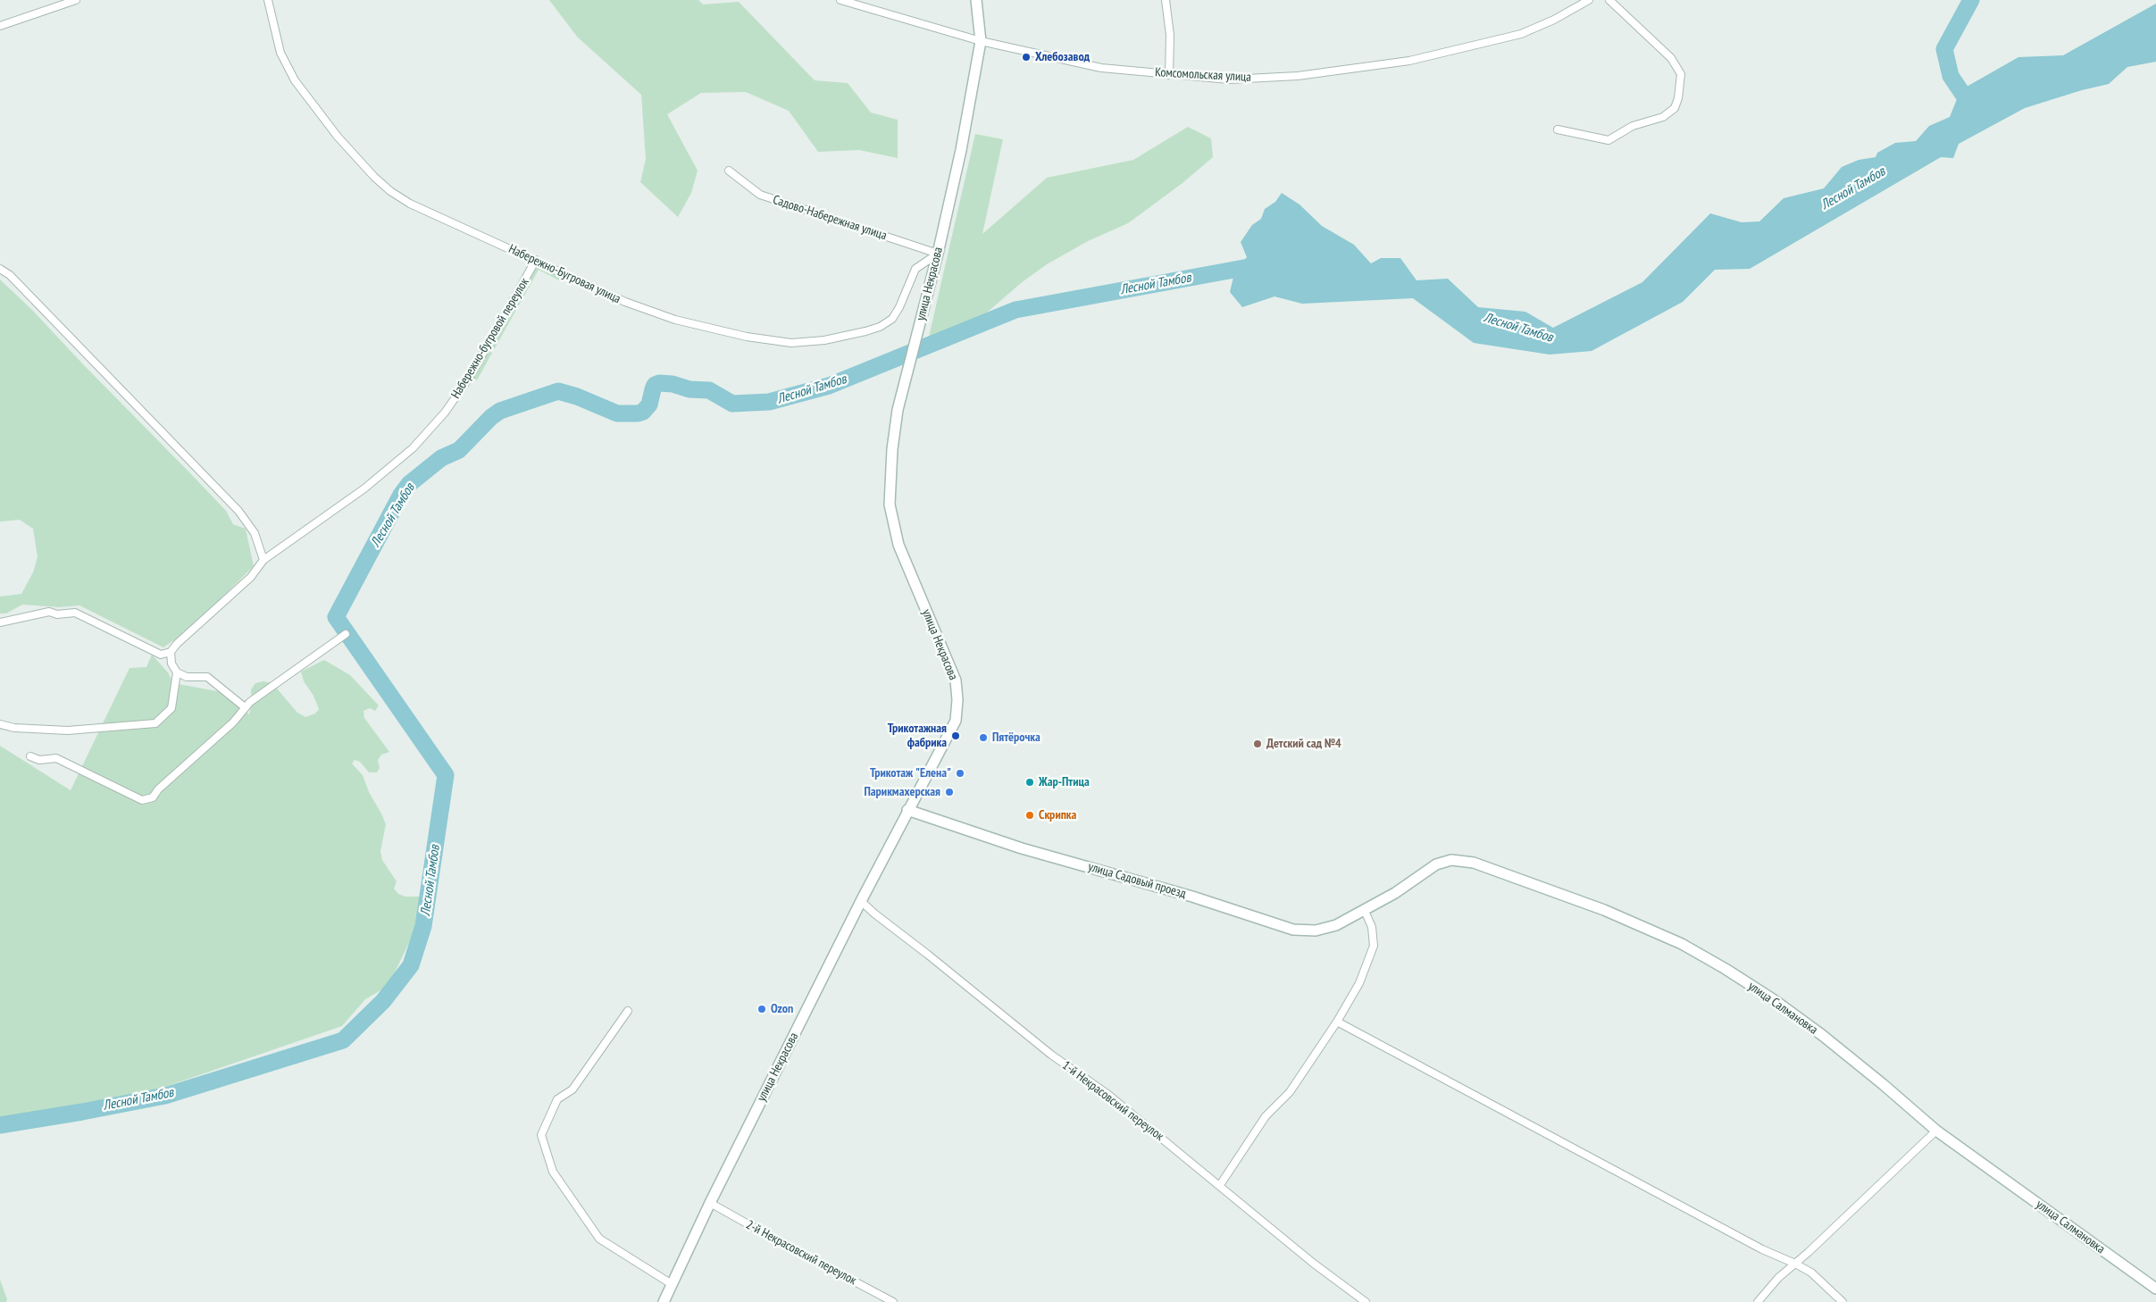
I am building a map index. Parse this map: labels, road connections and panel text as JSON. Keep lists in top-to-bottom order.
{
  "streets": {
    "street": [
      "Комсомольская улица",
      "Садово-Набережная улица",
      "Набережно-Бугровая улица",
      "улица Некрасова",
      "Набережно-бугровой переулок",
      "улица Садовый проезд",
      "улица Салмановка",
      "1-й Некрасовский переулок",
      "2-й Некрасовский переулок"
    ]
  },
  "crossings": [
    ["Комсомольская улица", "улица Некрасова"],
    ["Садово-Набережная улица", "Набережно-Бугровая улица"],
    ["Садово-Набережная улица", "улица Некрасова"],
    ["Набережно-Бугровая улица", "улица Некрасова"],
    ["Набережно-Бугровая улица", "Набережно-бугровой переулок"],
    ["улица Некрасова", "улица Садовый проезд"],
    ["улица Некрасова", "1-й Некрасовский переулок"],
    ["улица Некрасова", "2-й Некрасовский переулок"],
    ["улица Садовый проезд", "улица Салмановка"]
  ],
  "water": ["Лесной Тамбов"],
  "places": [
    "Хлебозавод",
    "Трикотажная фабрика",
    "Пятёрочка",
    "Детский сад №4",
    "Трикотаж \"Елена\"",
    "Жар-Птица",
    "Парикмахерская",
    "Скрипка",
    "Ozon"
  ]
}
